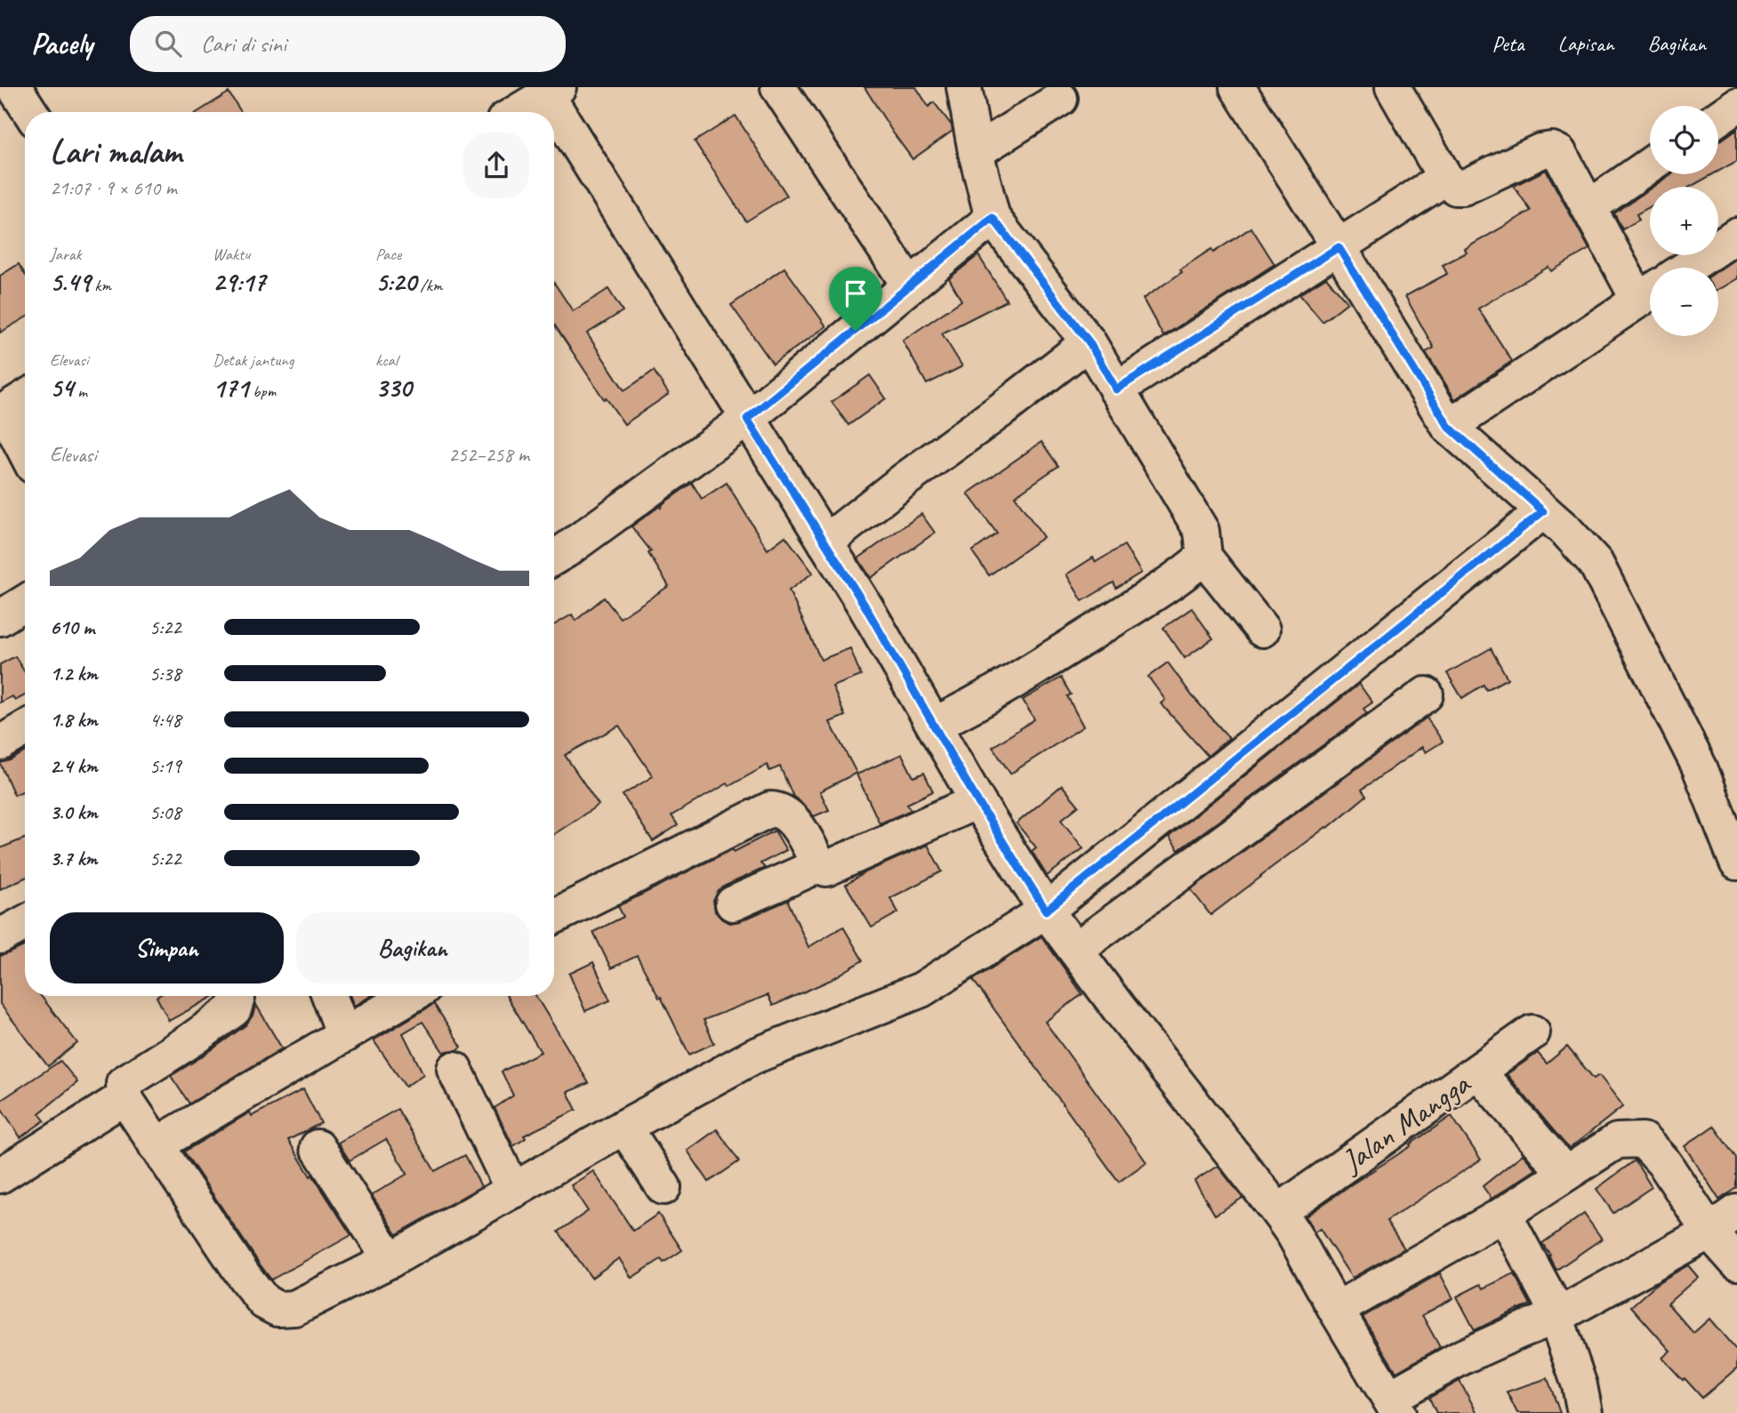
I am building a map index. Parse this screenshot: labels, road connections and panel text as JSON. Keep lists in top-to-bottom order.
{
  "streets": {
    "street": ["Jalan Mangga"]
  },
  "page": {
    "header": "Pacely",
    "search": "Cari di sini",
    "nav": ["Peta", "Lapisan", "Bagikan"],
    "map_buttons": ["+", "−"],
    "heading": ["Lari malam", "21:07 · 9 × 610 m"],
    "stats": [
      ["Jarak", "5.49 km"],
      ["Waktu", "29:17"],
      ["Pace", "5:20 /km"],
      ["Elevasi", "54 m"],
      ["Detak jantung", "171 bpm"],
      ["kcal", "330"]
    ],
    "chart": ["Elevasi", "252–258 m"],
    "list": [
      {
        "name": "610 m",
        "note": "5:22"
      },
      {
        "name": "1.2 km",
        "note": "5:38"
      },
      {
        "name": "1.8 km",
        "note": "4:48"
      },
      {
        "name": "2.4 km",
        "note": "5:19"
      },
      {
        "name": "3.0 km",
        "note": "5:08"
      },
      {
        "name": "3.7 km",
        "note": "5:22"
      }
    ],
    "buttons": ["Simpan", "Bagikan"]
  }
}
